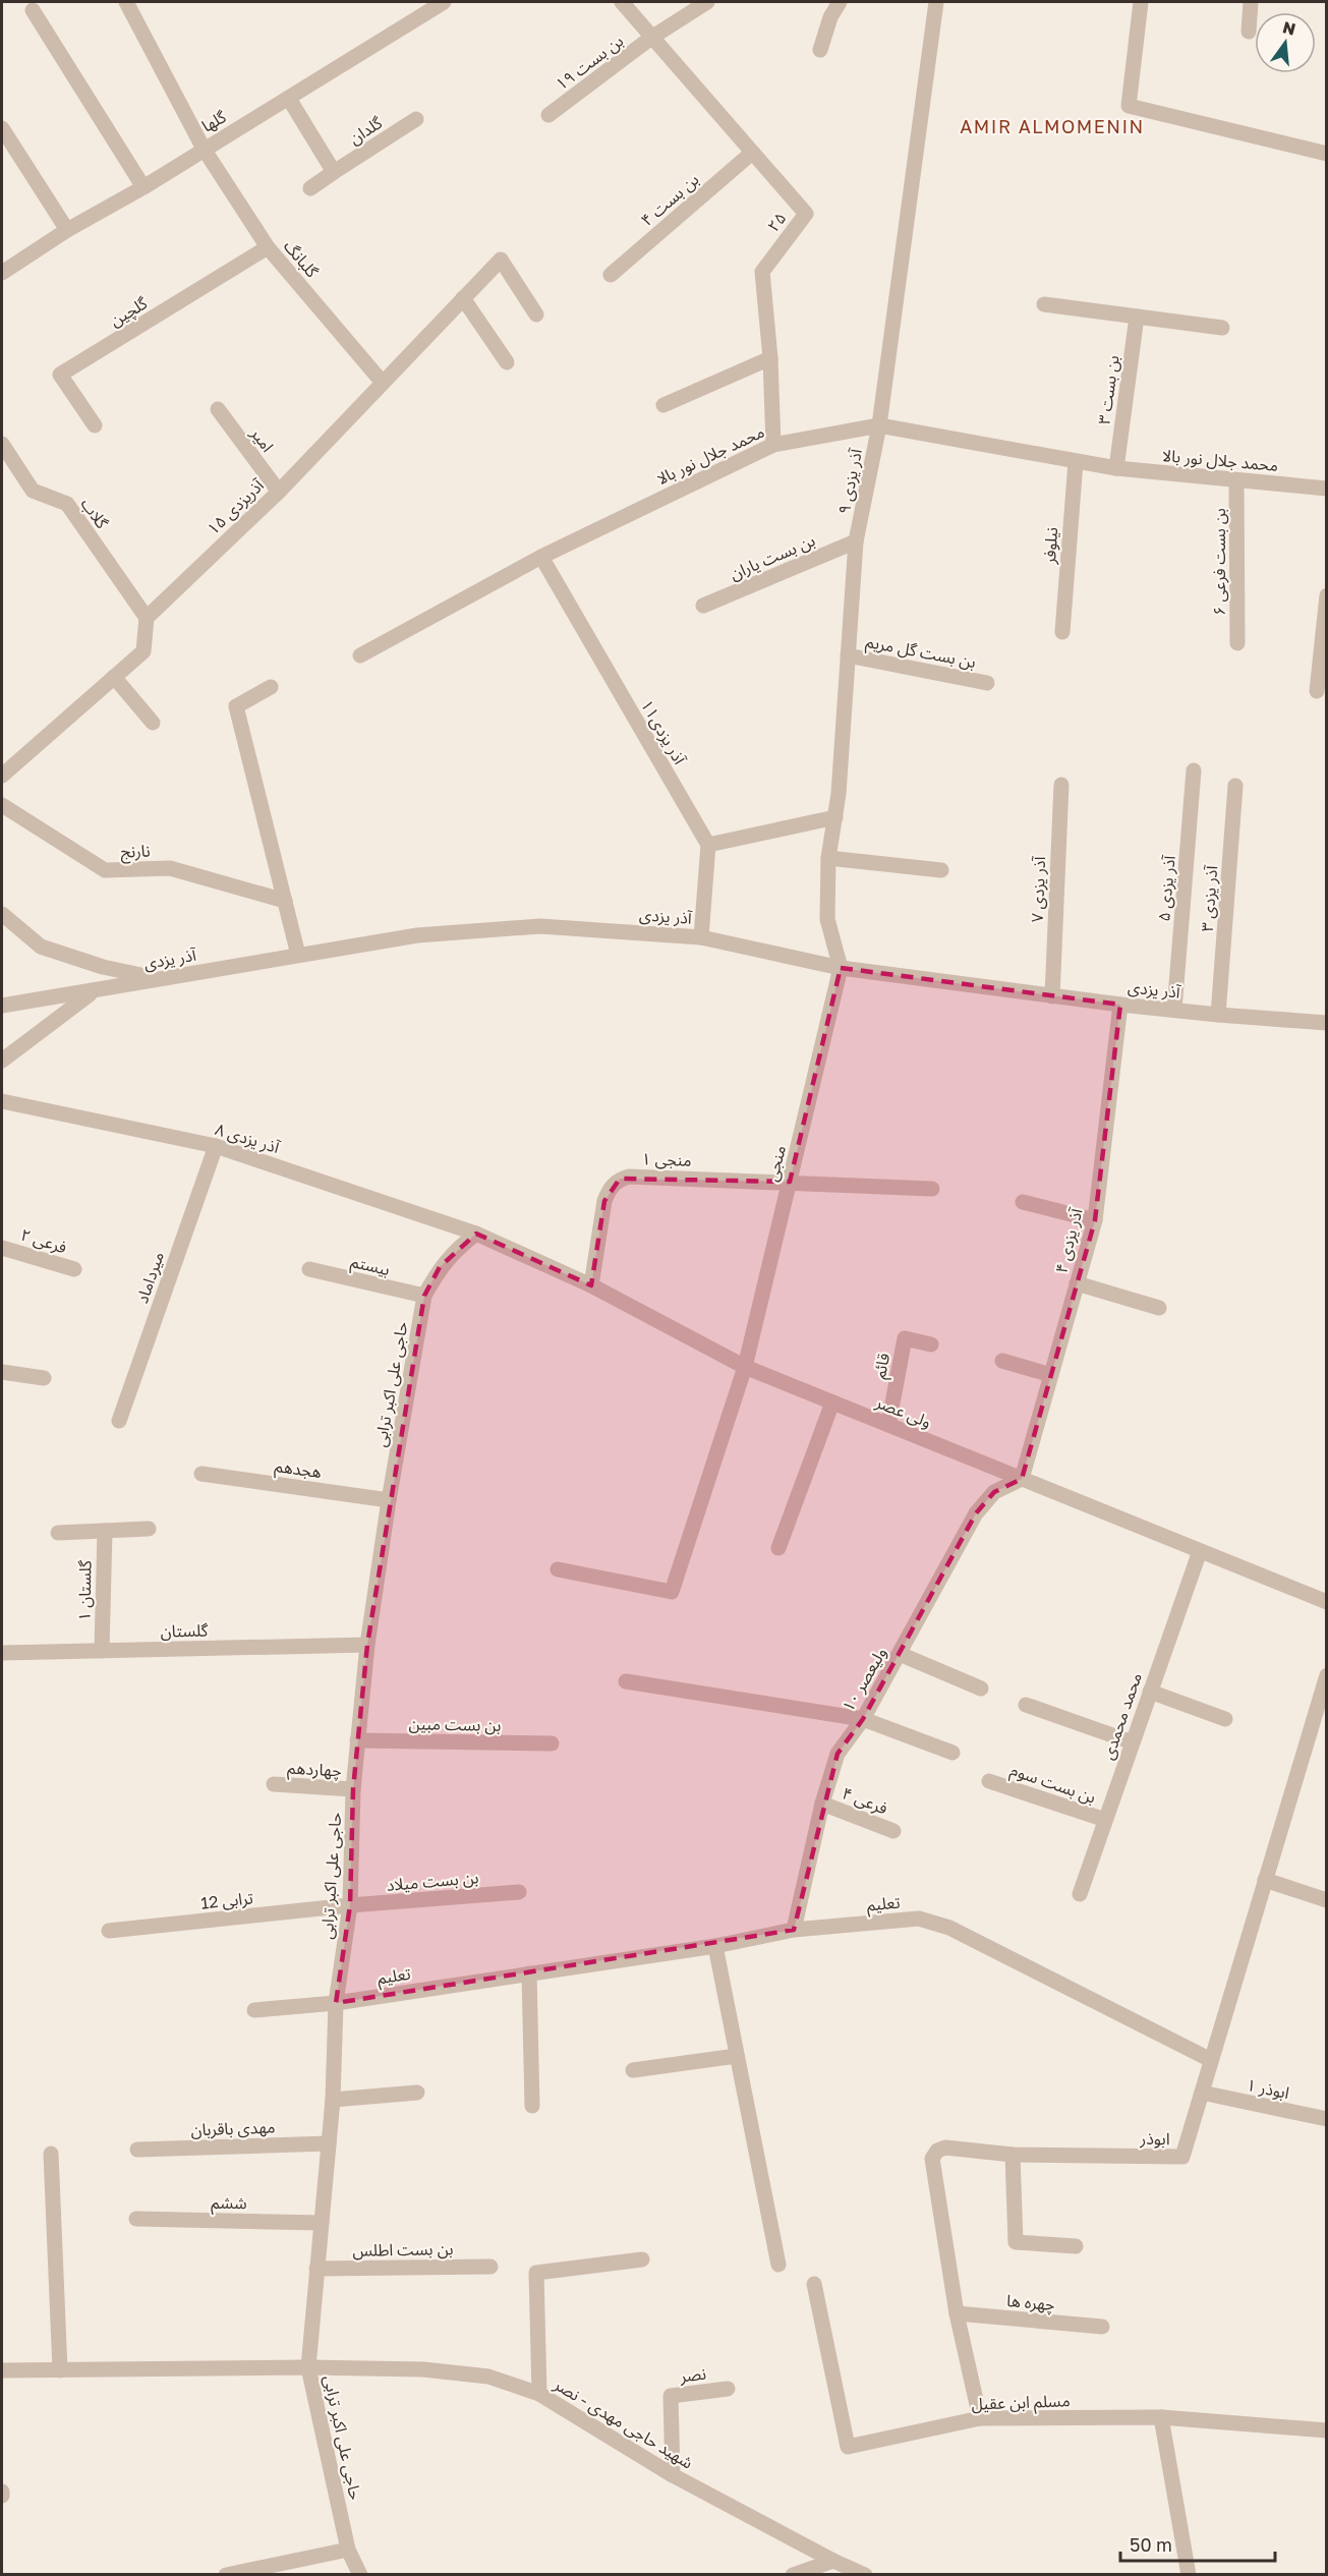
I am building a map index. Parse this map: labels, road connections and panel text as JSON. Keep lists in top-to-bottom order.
{
  "streets": {
    "street": [
      "بن بست ۱۹",
      "گلها",
      "گلدان",
      "بن بست ۴",
      "۲۵",
      "گلبانگ",
      "گلچین",
      "بن بست ۳",
      "امیر",
      "محمد جلال نور بالا",
      "آذر یزدی ۹",
      "۱۵ آذریزدی",
      "گلاب",
      "نیلوفر",
      "بن بست یاران",
      "بن بست فرعی ۶",
      "بن بست گل مریم",
      "آذر یزدی۱۱",
      "نارنج",
      "آذر یزدی ۵",
      "آذر یزدی ۷",
      "آذر یزدی ۳",
      "آذر یزدی",
      "۸ آذر یزدی",
      "منجی ۱",
      "منجی",
      "فرعی ۲",
      "۴ آذر یزدی",
      "بیستم",
      "میرداماد",
      "قائم",
      "حاجی علی اکبر ترابی",
      "ولی عصر",
      "هجدهم",
      "گلستان ۱",
      "گلستان",
      "۱۰ ولیعصر",
      "محمد محمدی",
      "بن بست مبین",
      "چهاردهم",
      "بن بست سوم",
      "فرعی ۴",
      "بن بست میلاد",
      "ترابی 12",
      "تعلیم",
      "ابوذر ۱",
      "مهدی باقربان",
      "ابوذر",
      "ششم",
      "بن بست اطلس",
      "چهره ها",
      "نصر",
      "مسلم ابن عقیل",
      "شهید حاجی مهدی - نصر"
    ]
  },
  "crossings": [
    ["بن بست ۱۹", "۲۵"],
    ["گلها", "گلبانگ"],
    ["بن بست ۴", "۲۵"],
    ["۲۵", "محمد جلال نور بالا"],
    ["گلبانگ", "گلچین"],
    ["گلبانگ", "۱۵ آذریزدی"],
    ["بن بست ۳", "محمد جلال نور بالا"],
    ["امیر", "۱۵ آذریزدی"],
    ["محمد جلال نور بالا", "آذر یزدی ۹"],
    ["محمد جلال نور بالا", "نیلوفر"],
    ["محمد جلال نور بالا", "بن بست فرعی ۶"],
    ["محمد جلال نور بالا", "آذر یزدی۱۱"],
    ["آذر یزدی ۹", "بن بست یاران"],
    ["آذر یزدی ۹", "بن بست گل مریم"],
    ["آذر یزدی ۹", "آذر یزدی"],
    ["آذر یزدی ۹", "منجی"],
    ["۱۵ آذریزدی", "گلاب"],
    ["آذر یزدی ۵", "آذر یزدی"],
    ["آذر یزدی ۷", "آذر یزدی"],
    ["آذر یزدی ۳", "آذر یزدی"],
    ["آذر یزدی", "منجی"],
    ["آذر یزدی", "۴ آذر یزدی"],
    ["۸ آذر یزدی", "میرداماد"],
    ["۸ آذر یزدی", "حاجی علی اکبر ترابی"],
    ["۸ آذر یزدی", "ولی عصر"],
    ["منجی ۱", "منجی"],
    ["منجی ۱", "ولی عصر"],
    ["منجی", "ولی عصر"],
    ["۴ آذر یزدی", "ولی عصر"],
    ["۴ آذر یزدی", "۱۰ ولیعصر"],
    ["بیستم", "حاجی علی اکبر ترابی"],
    ["قائم", "ولی عصر"],
    ["حاجی علی اکبر ترابی", "ولی عصر"],
    ["حاجی علی اکبر ترابی", "هجدهم"],
    ["حاجی علی اکبر ترابی", "گلستان"],
    ["حاجی علی اکبر ترابی", "بن بست مبین"],
    ["حاجی علی اکبر ترابی", "چهاردهم"],
    ["حاجی علی اکبر ترابی", "بن بست میلاد"],
    ["حاجی علی اکبر ترابی", "ترابی 12"],
    ["حاجی علی اکبر ترابی", "تعلیم"],
    ["حاجی علی اکبر ترابی", "مهدی باقربان"],
    ["حاجی علی اکبر ترابی", "ششم"],
    ["حاجی علی اکبر ترابی", "بن بست اطلس"],
    ["حاجی علی اکبر ترابی", "شهید حاجی مهدی - نصر"],
    ["ولی عصر", "۱۰ ولیعصر"],
    ["ولی عصر", "محمد محمدی"],
    ["گلستان ۱", "گلستان"],
    ["۱۰ ولیعصر", "فرعی ۴"],
    ["۱۰ ولیعصر", "تعلیم"],
    ["محمد محمدی", "بن بست سوم"],
    ["بن بست میلاد", "ترابی 12"],
    ["تعلیم", "ابوذر"],
    ["ابوذر ۱", "ابوذر"],
    ["ابوذر", "چهره ها"],
    ["ابوذر", "مسلم ابن عقیل"],
    ["نصر", "شهید حاجی مهدی - نصر"]
  ],
  "districts": ["AMIR ALMOMENIN"],
  "scale_bar": "50 m",
  "north": "top"
}
